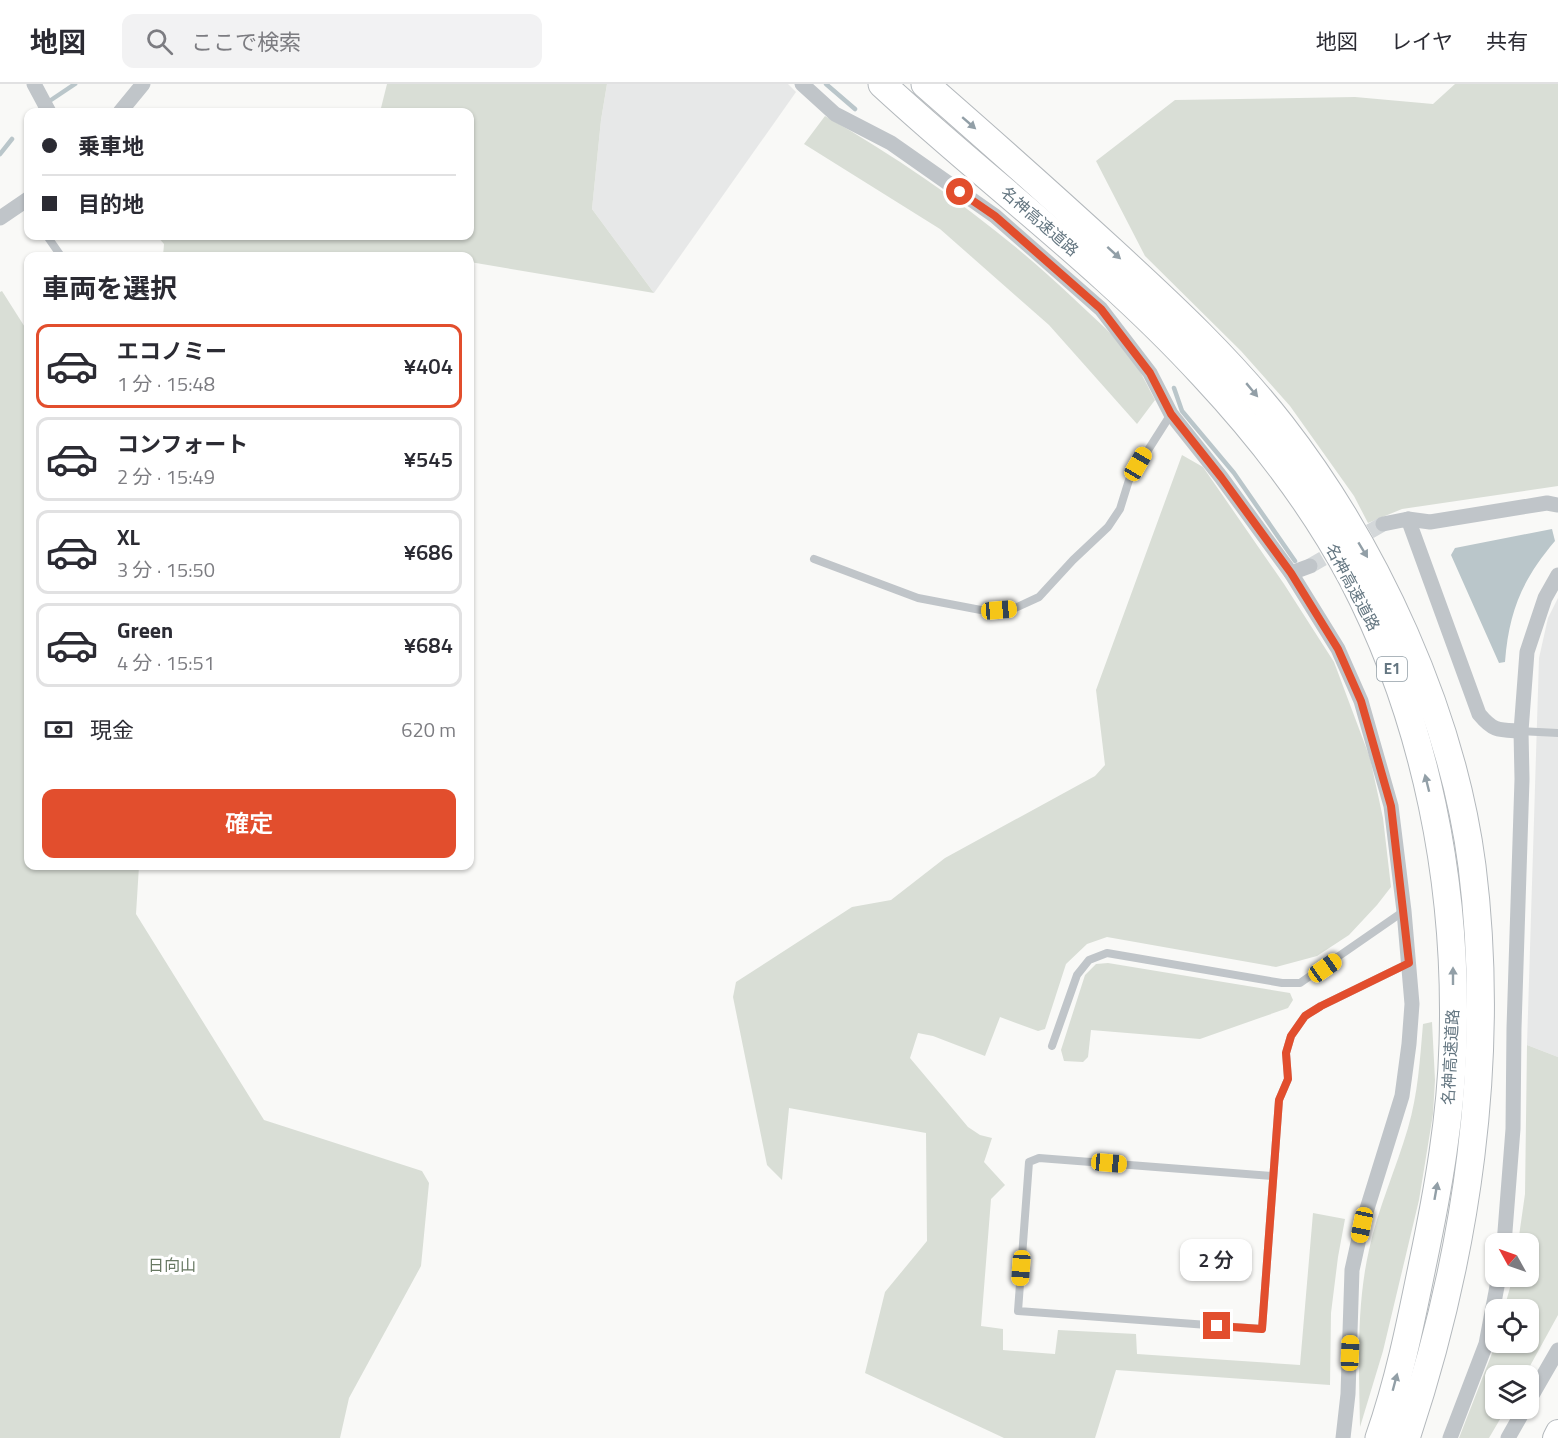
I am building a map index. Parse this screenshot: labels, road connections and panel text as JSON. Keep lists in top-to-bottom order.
{
  "streets": {
    "highway": ["名神高速道路", "E1"]
  },
  "parks": ["日向山"],
  "north": "top left",
  "page": {
    "header": "地図",
    "search": "ここで検索",
    "nav": ["地図", "レイヤ", "共有"],
    "banner": ["乗車地", "目的地"],
    "heading": "車両を選択",
    "list": [
      {
        "name": "エコノミー",
        "note": "1 分 · 15:48",
        "value": "¥404"
      },
      {
        "name": "コンフォート",
        "note": "2 分 · 15:49",
        "value": "¥545"
      },
      {
        "name": "XL",
        "note": "3 分 · 15:50",
        "value": "¥686"
      },
      {
        "name": "Green",
        "note": "4 分 · 15:51",
        "value": "¥684"
      }
    ],
    "pay": ["現金", "620 m"],
    "buttons": "確定",
    "bubble": "2 分"
  }
}
